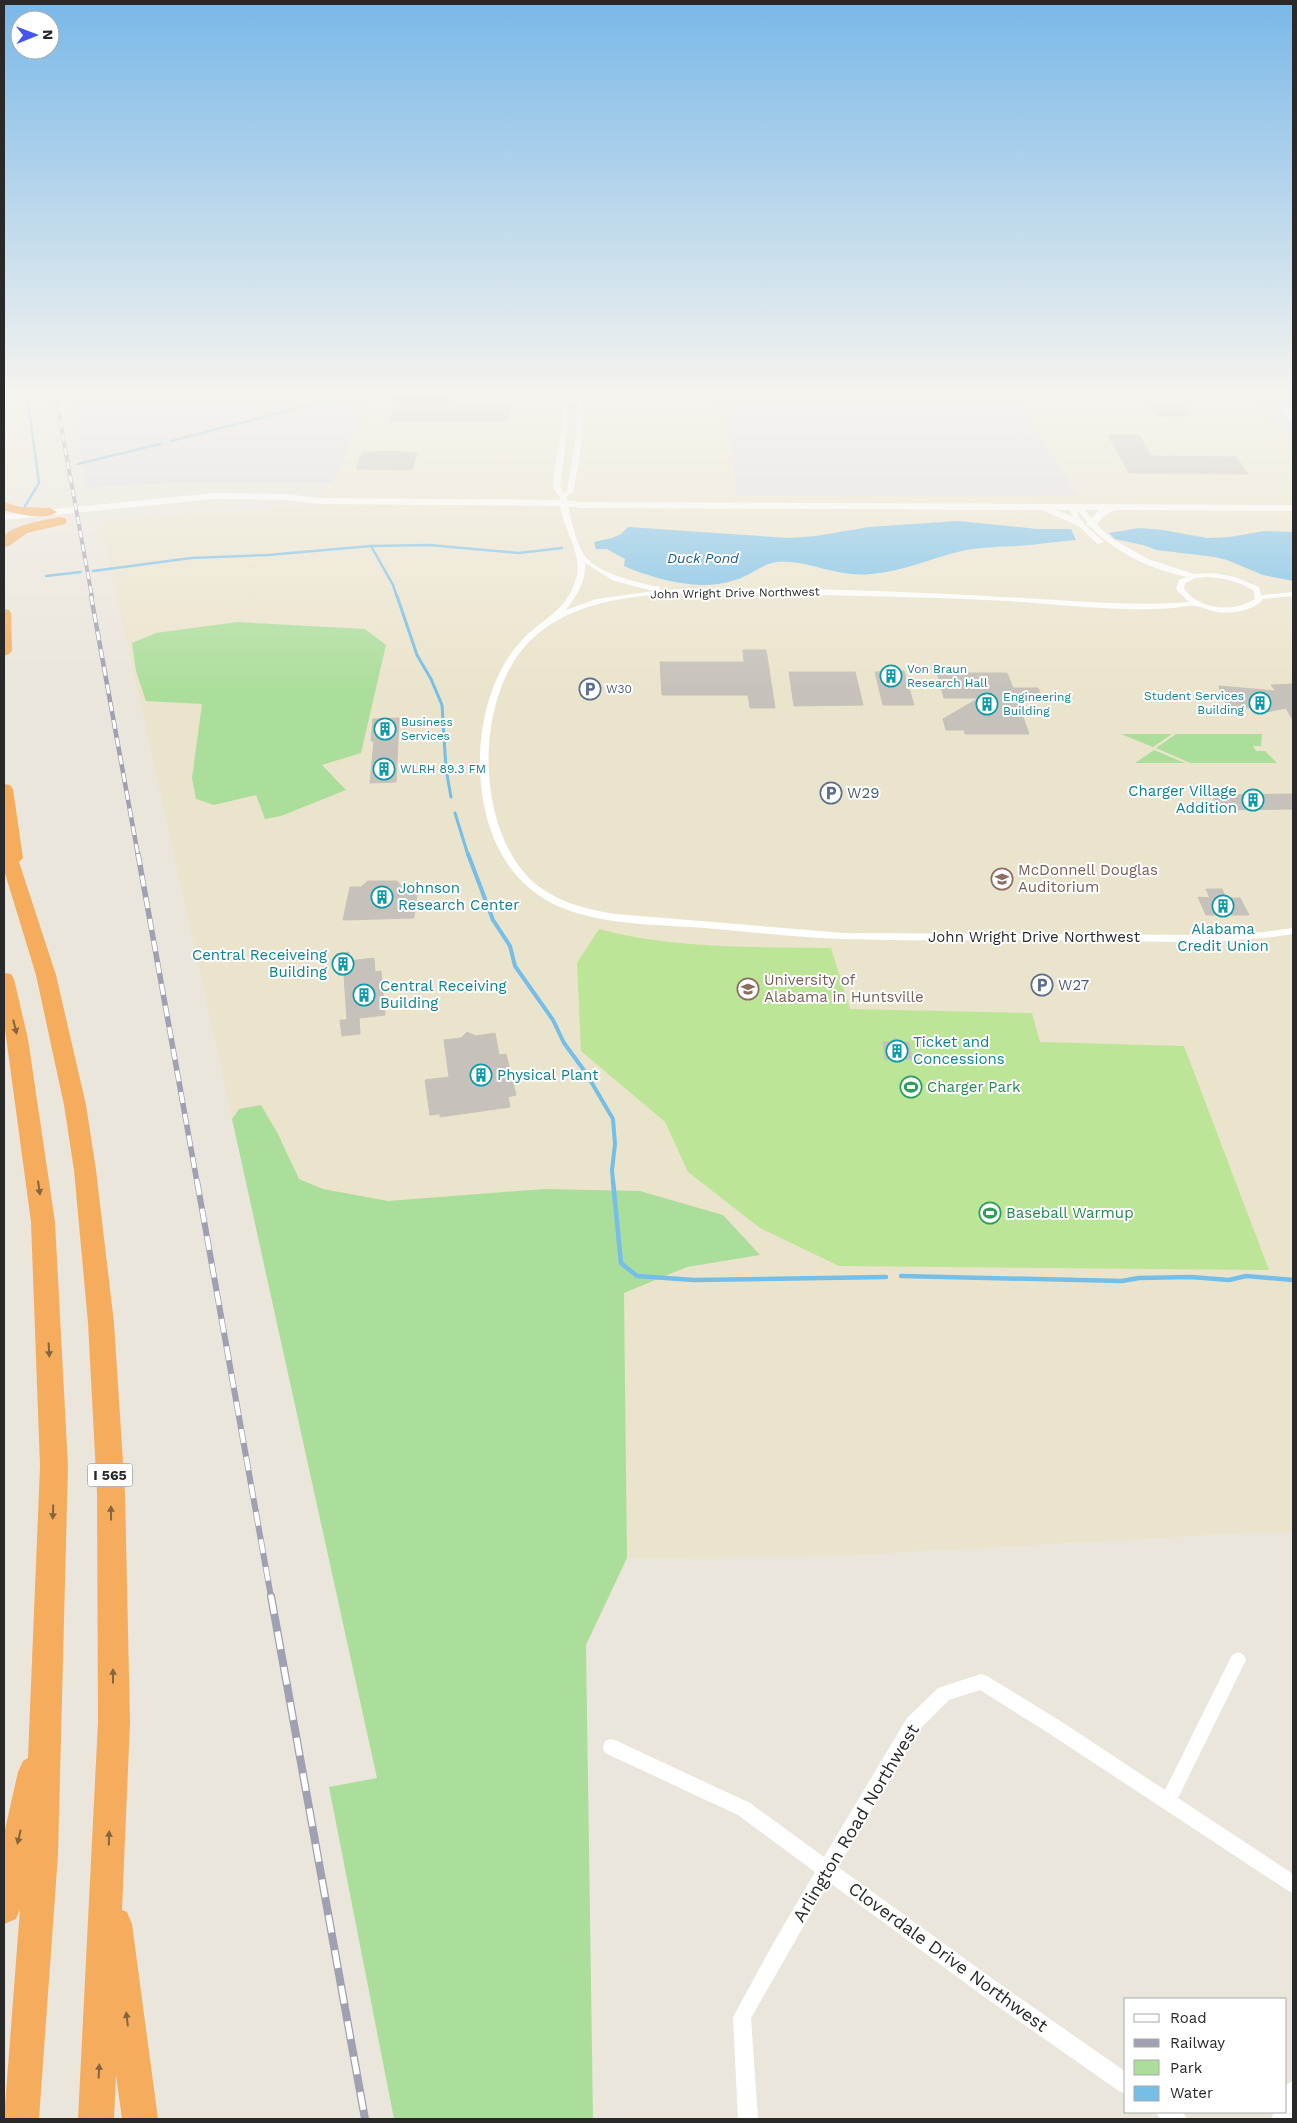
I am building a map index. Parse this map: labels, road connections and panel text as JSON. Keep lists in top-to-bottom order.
{
  "streets": {
    "highway": ["I 565"],
    "street": ["John Wright Drive Northwest", "Arlington Road Northwest", "Cloverdale Drive Northwest"]
  },
  "crossings": [
    ["Arlington Road Northwest", "Cloverdale Drive Northwest"]
  ],
  "water": ["Duck Pond"],
  "places": {
    "building": [
      "Von Braun Research Hall",
      "Student Services Building",
      "Engineering Building",
      "Business Services",
      "WLRH 89.3 FM",
      "Charger Village Addition",
      "Johnson Research Center",
      "Alabama Credit Union",
      "Central Receiveing Building",
      "Central Receiving Building",
      "Ticket and Concessions",
      "Physical Plant"
    ],
    "parking": ["W30", "W29", "W27"],
    "school or university": ["McDonnell Douglas Auditorium", "University of Alabama in Huntsville"],
    "sports": ["Charger Park", "Baseball Warmup"]
  },
  "legend": [
    "Road",
    "Railway",
    "Park",
    "Water"
  ],
  "north": "right"
}
